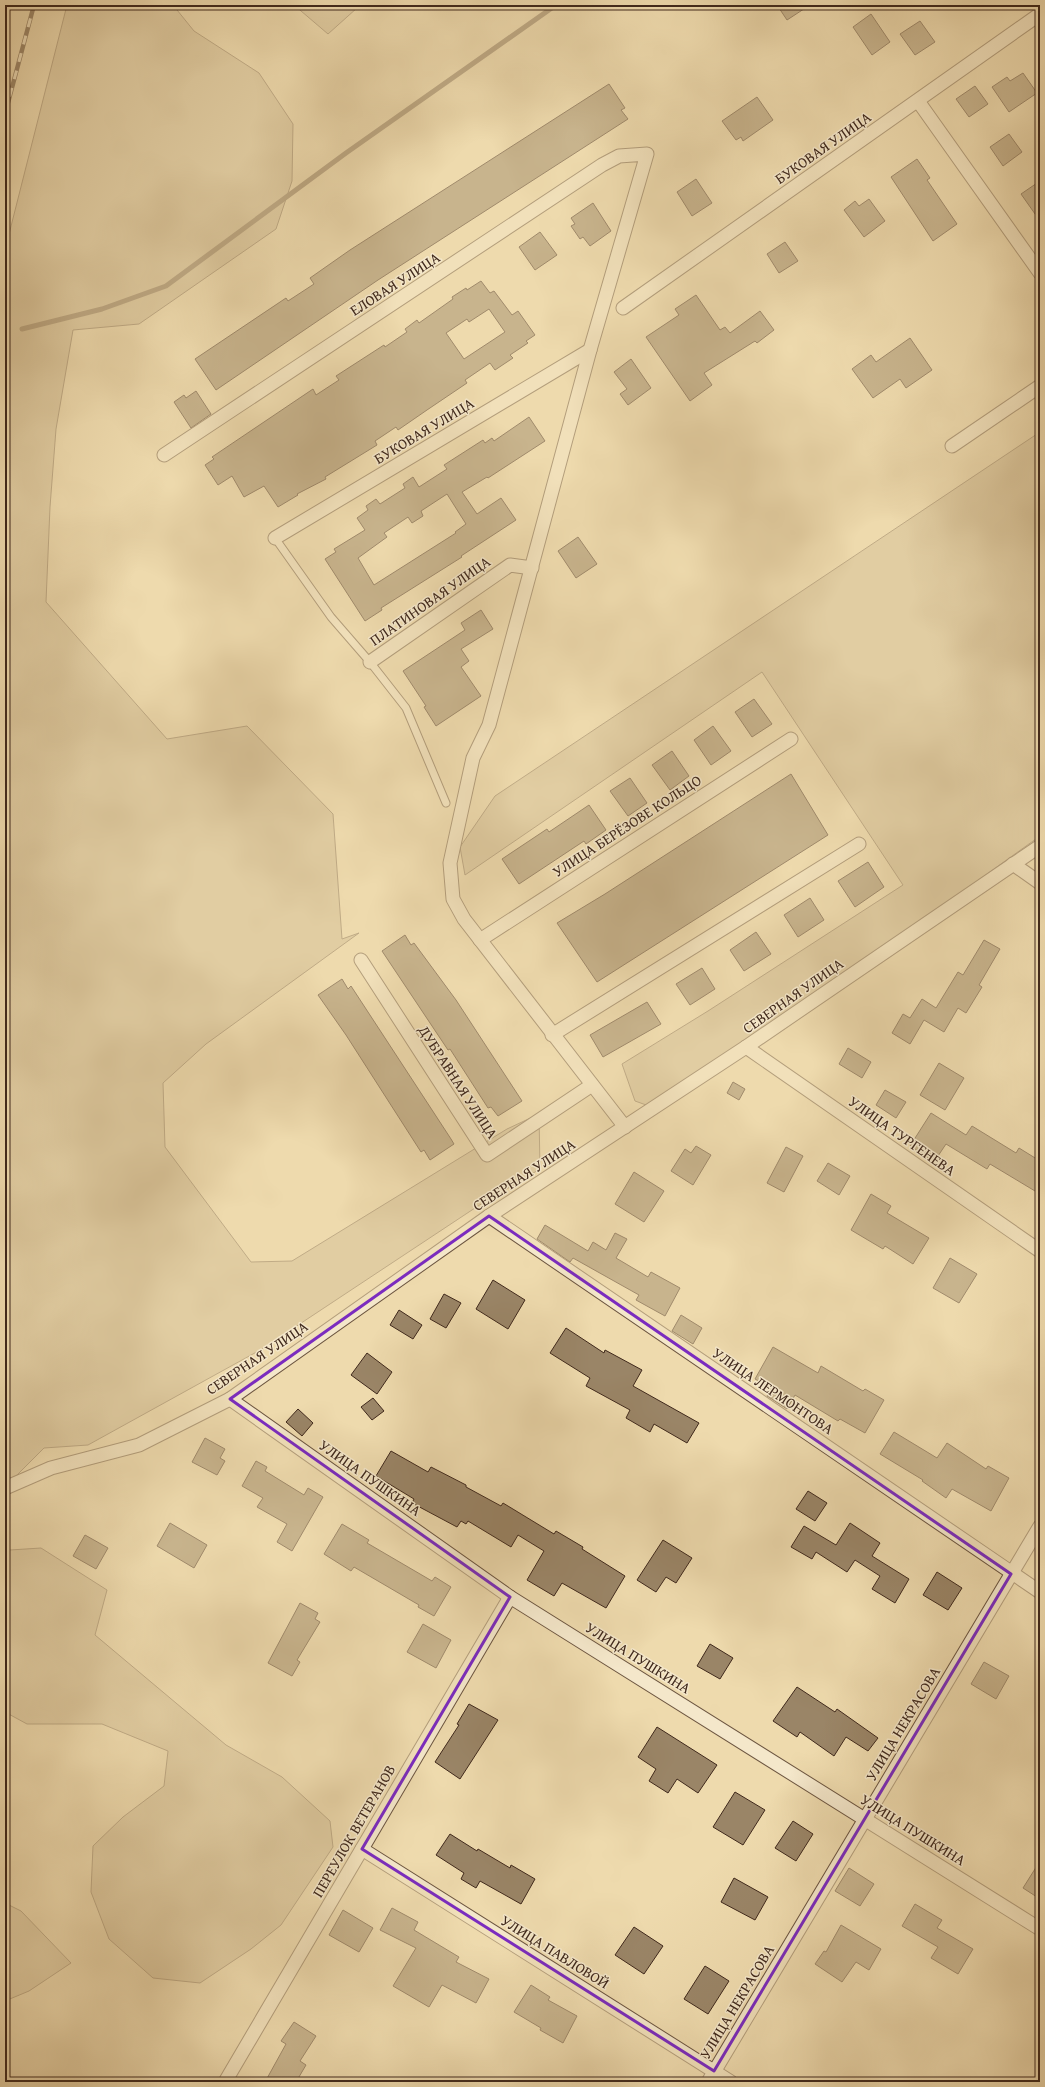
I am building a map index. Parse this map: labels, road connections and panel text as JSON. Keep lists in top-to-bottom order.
{
  "streets": {
    "street": [
      "БУКОВАЯ УЛИЦА",
      "ЕЛОВАЯ УЛИЦА",
      "ПЛАТИНОВАЯ УЛИЦА",
      "УЛИЦА БЕРЁЗОВЕ КОЛЬЦО",
      "СЕВЕРНАЯ УЛИЦА",
      "ДУБРАВНАЯ УЛИЦА",
      "УЛИЦА ТУРГЕНЕВА",
      "УЛИЦА ЛЕРМОНТОВА",
      "УЛИЦА ПУШКИНА",
      "УЛИЦА НЕКРАСОВА",
      "ПЕРЕУЛОК ВЕТЕРАНОВ",
      "УЛИЦА ПАВЛОВОЙ"
    ]
  },
  "crossings": [
    ["БУКОВАЯ УЛИЦА", "ЕЛОВАЯ УЛИЦА"],
    ["СЕВЕРНАЯ УЛИЦА", "УЛИЦА ТУРГЕНЕВА"],
    ["СЕВЕРНАЯ УЛИЦА", "УЛИЦА ЛЕРМОНТОВА"],
    ["СЕВЕРНАЯ УЛИЦА", "УЛИЦА ПУШКИНА"],
    ["УЛИЦА ЛЕРМОНТОВА", "УЛИЦА НЕКРАСОВА"],
    ["УЛИЦА ПУШКИНА", "УЛИЦА НЕКРАСОВА"],
    ["УЛИЦА ПУШКИНА", "ПЕРЕУЛОК ВЕТЕРАНОВ"],
    ["УЛИЦА НЕКРАСОВА", "УЛИЦА ПАВЛОВОЙ"],
    ["ПЕРЕУЛОК ВЕТЕРАНОВ", "УЛИЦА ПАВЛОВОЙ"]
  ]
}
